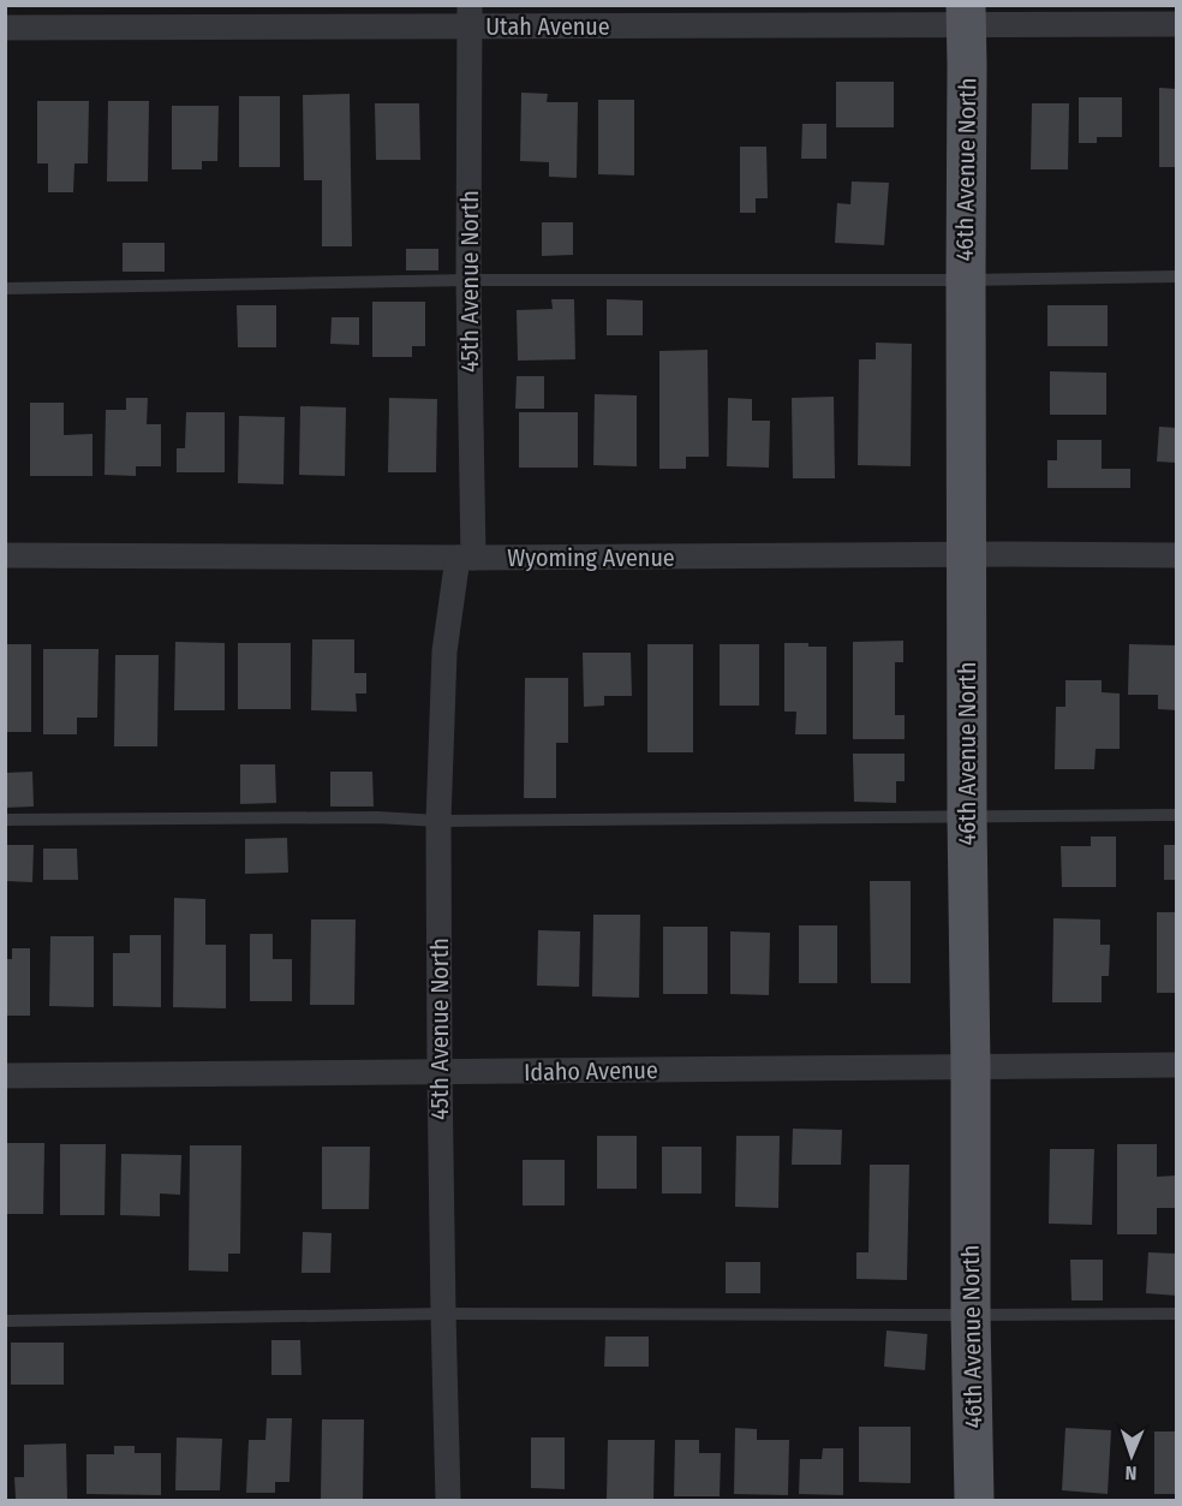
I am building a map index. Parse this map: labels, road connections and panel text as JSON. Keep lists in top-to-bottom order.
{
  "streets": {
    "main road": ["46th Avenue North"],
    "street": [
      "Utah Avenue",
      "45th Avenue North",
      "Wyoming Avenue",
      "Idaho Avenue"
    ]
  },
  "crossings": [
    ["Utah Avenue", "46th Avenue North"],
    ["Utah Avenue", "45th Avenue North"],
    ["46th Avenue North", "Wyoming Avenue"],
    ["46th Avenue North", "Idaho Avenue"],
    ["45th Avenue North", "Wyoming Avenue"],
    ["45th Avenue North", "Idaho Avenue"]
  ],
  "north": "bottom"
}
